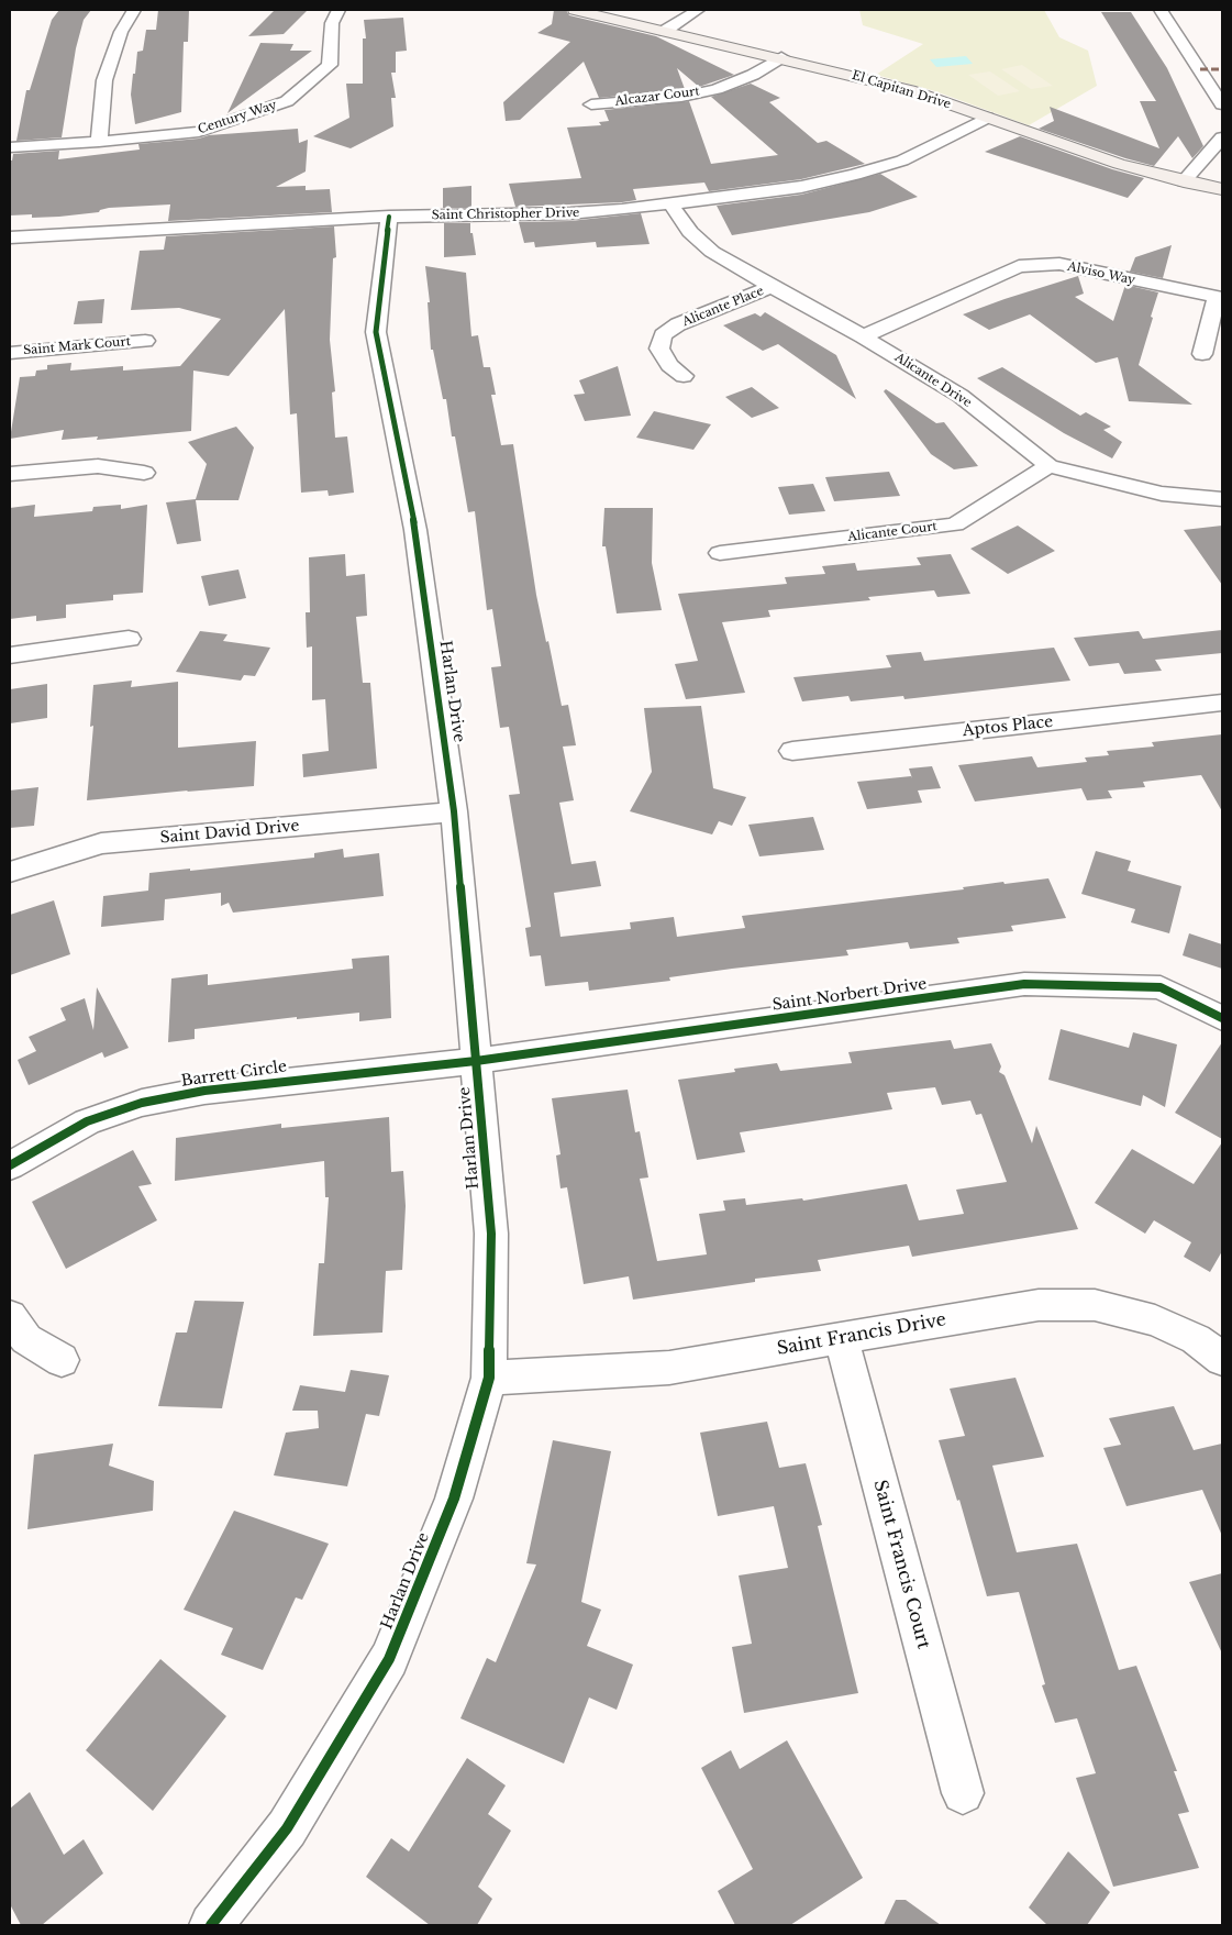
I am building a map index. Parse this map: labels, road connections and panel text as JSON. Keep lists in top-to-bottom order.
{
  "streets": {
    "street": [
      "El Capitan Drive",
      "Alcazar Court",
      "Century Way",
      "Saint Christopher Drive",
      "Alviso Way",
      "Alicante Place",
      "Saint Mark Court",
      "Alicante Drive",
      "Alicante Court",
      "Harlan Drive",
      "Aptos Place",
      "Saint David Drive",
      "Saint Norbert Drive",
      "Barrett Circle",
      "Saint Francis Drive",
      "Saint Francis Court"
    ]
  },
  "crossings": [
    ["El Capitan Drive", "Alcazar Court"],
    ["El Capitan Drive", "Saint Christopher Drive"],
    ["Saint Christopher Drive", "Alicante Drive"],
    ["Saint Christopher Drive", "Harlan Drive"],
    ["Alviso Way", "Alicante Drive"],
    ["Alicante Place", "Alicante Drive"],
    ["Alicante Drive", "Alicante Court"],
    ["Harlan Drive", "Saint David Drive"],
    ["Harlan Drive", "Saint Norbert Drive"],
    ["Harlan Drive", "Barrett Circle"],
    ["Harlan Drive", "Saint Francis Drive"],
    ["Saint Norbert Drive", "Barrett Circle"],
    ["Saint Francis Drive", "Saint Francis Court"]
  ]
}
